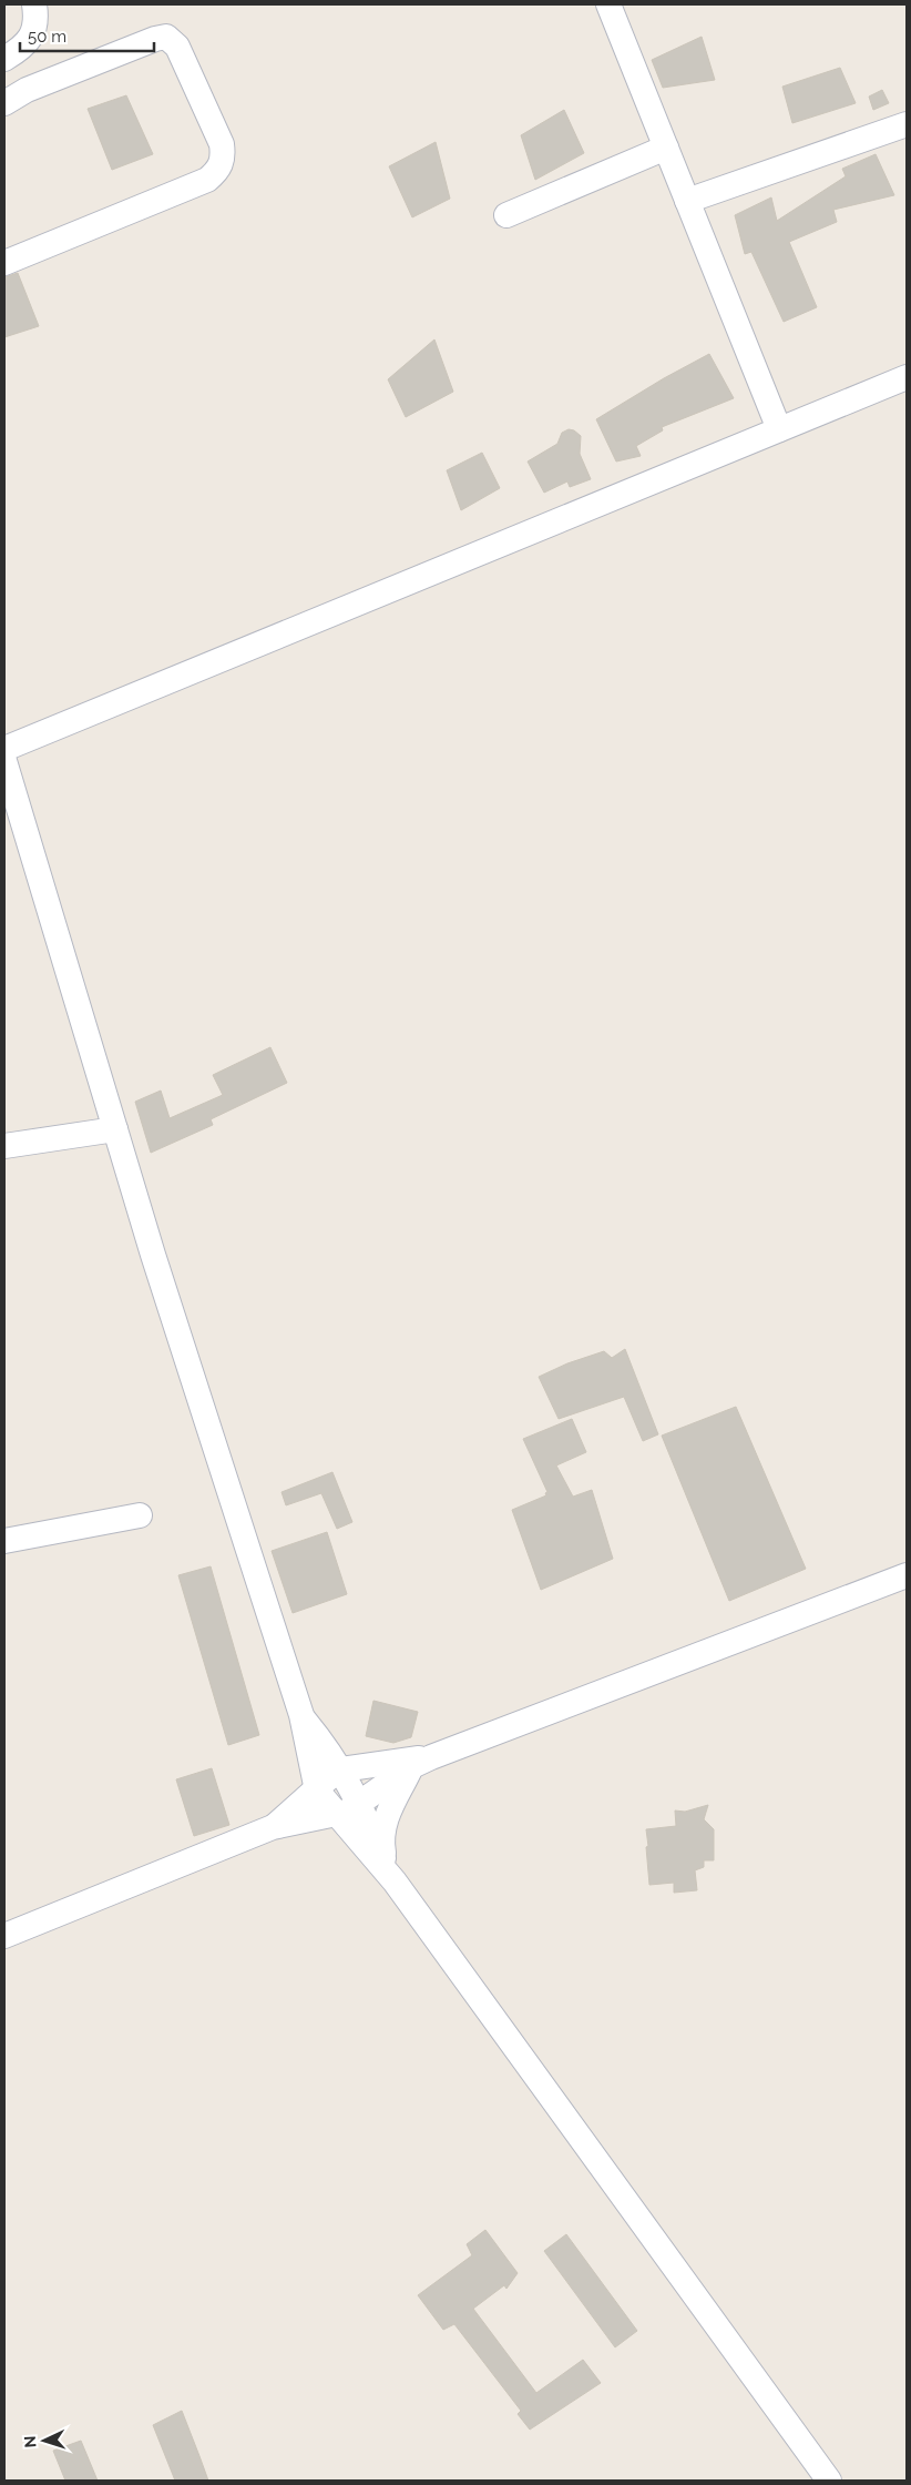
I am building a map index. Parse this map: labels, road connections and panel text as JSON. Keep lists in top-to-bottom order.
{
  "scale_bar": "50 m",
  "north": "left"
}
